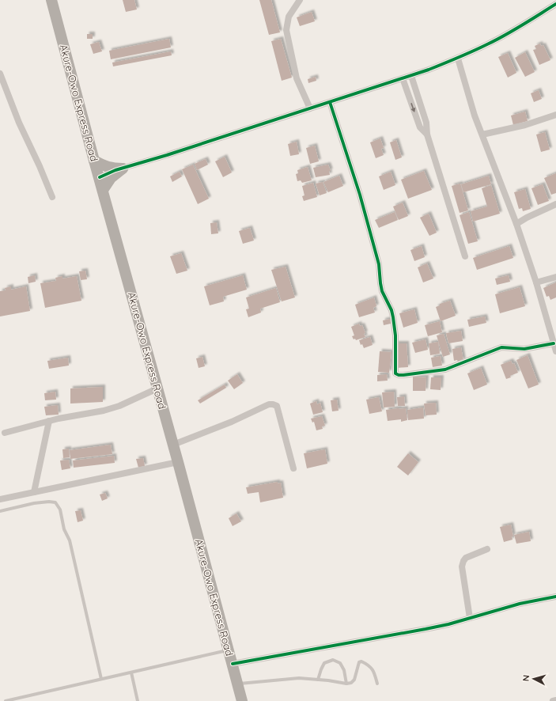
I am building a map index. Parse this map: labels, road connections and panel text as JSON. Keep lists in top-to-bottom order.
{
  "streets": {
    "highway": ["Akure-Owo Express Road"]
  },
  "north": "left"
}
